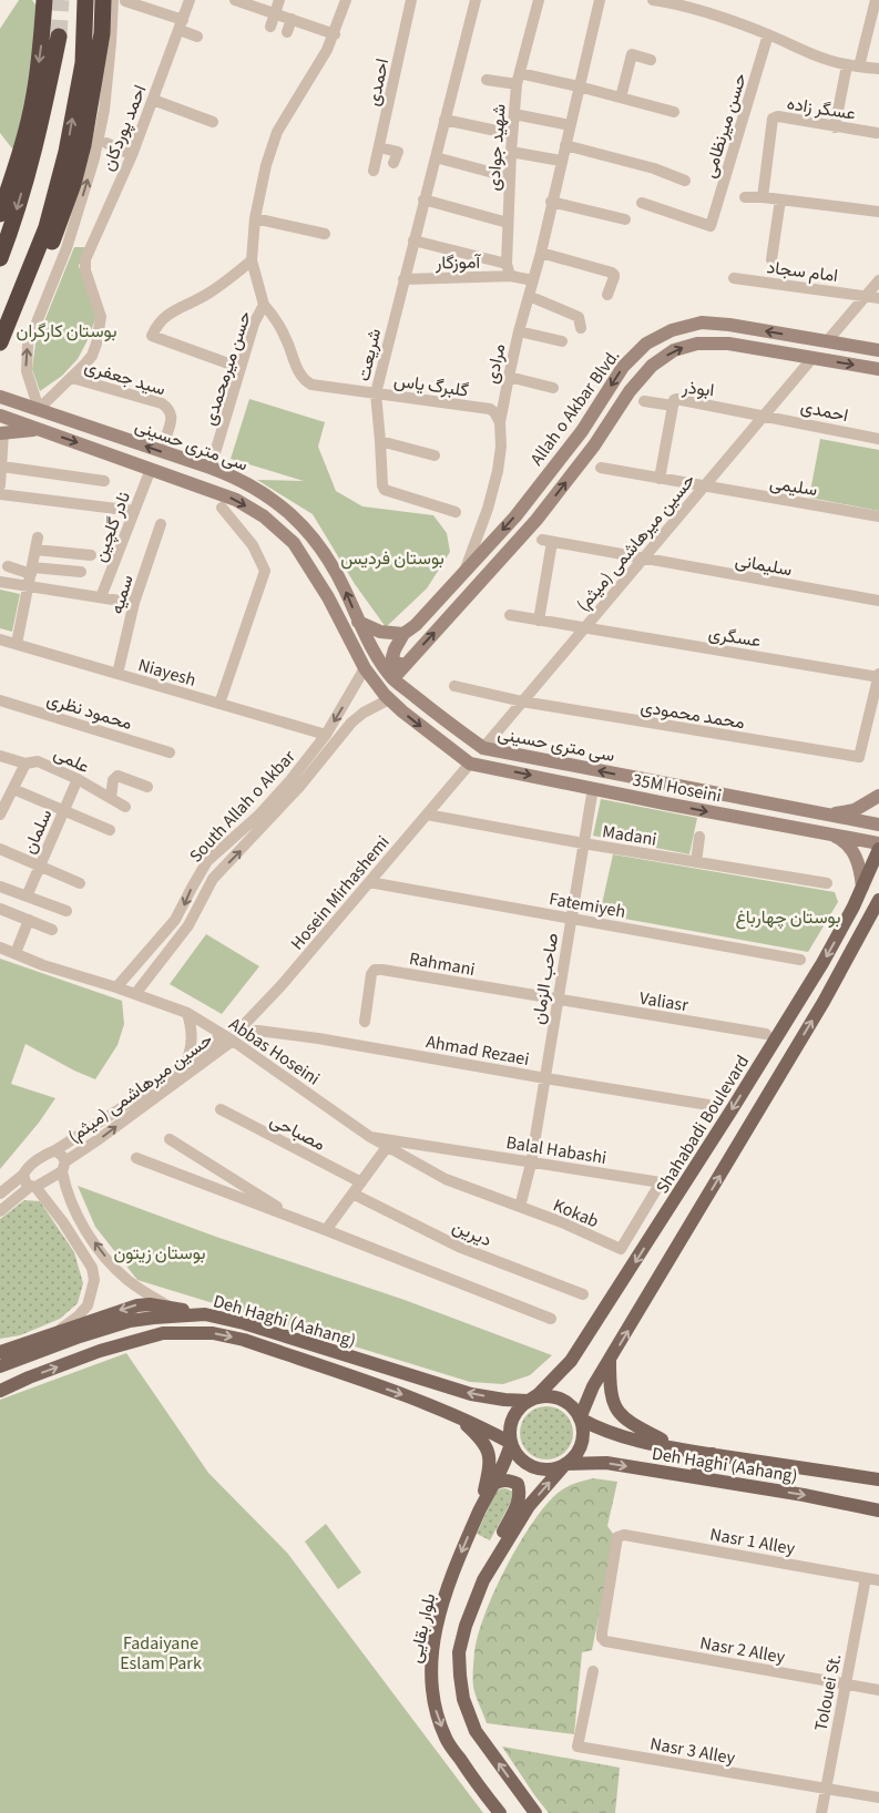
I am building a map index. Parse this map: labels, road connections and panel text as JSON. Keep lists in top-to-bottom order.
{
  "streets": {
    "main road": [
      "Allah o Akbar Blvd.",
      "سی متری حسینی",
      "35M Hoseini",
      "Shahabadi Boulevard",
      "Deh Haghi (Aahang)",
      "بلوار بقایی"
    ],
    "street": [
      "احمدی",
      "عسگر زاده",
      "حسن میرنظامی",
      "احمد پوردکان",
      "شهید جوادی",
      "آموزگار",
      "امام سجاد",
      "شریعت",
      "مرادی",
      "حسن میرمحمدی",
      "سید جعفری",
      "گلبرگ یاس",
      "ابوذر",
      "سلیمی",
      "نادر گلچین",
      "حسین میرهاشمی (میثم)",
      "سلیمانی",
      "سمیه",
      "عسگری",
      "Niayesh",
      "محمود نظری",
      "محمد محمودی",
      "علمی",
      "South Allah o Akbar",
      "سلمان",
      "Madani",
      "Hosein Mirhashemi",
      "Fatemiyeh",
      "Rahmani",
      "صاحب الزمان",
      "Valiasr",
      "Ahmad Rezaei",
      "Abbas Hoseini",
      "مصباحی",
      "Balal Habashi",
      "Kokab",
      "دیرین",
      "Nasr 1 Alley",
      "Nasr 2 Alley",
      "Tolouei St.",
      "Nasr 3 Alley"
    ]
  },
  "crossings": [
    ["احمدی", "ابوذر"],
    ["احمدی", "حسین میرهاشمی (میثم)"],
    ["احمد پوردکان", "سید جعفری"],
    ["شهید جوادی", "آموزگار"],
    ["آموزگار", "شریعت"],
    ["شریعت", "گلبرگ یاس"],
    ["مرادی", "گلبرگ یاس"],
    ["مرادی", "Allah o Akbar Blvd."],
    ["حسن میرمحمدی", "گلبرگ یاس"],
    ["حسن میرمحمدی", "سی متری حسینی"],
    ["ابوذر", "سلیمی"],
    ["ابوذر", "حسین میرهاشمی (میثم)"],
    ["Allah o Akbar Blvd.", "سی متری حسینی"],
    ["Allah o Akbar Blvd.", "حسین میرهاشمی (میثم)"],
    ["سی متری حسینی", "نادر گلچین"],
    ["سی متری حسینی", "حسین میرهاشمی (میثم)"],
    ["سی متری حسینی", "35M Hoseini"],
    ["سی متری حسینی", "South Allah o Akbar"],
    ["سی متری حسینی", "Hosein Mirhashemi"],
    ["سلیمی", "حسین میرهاشمی (میثم)"],
    ["حسین میرهاشمی (میثم)", "سلیمانی"],
    ["حسین میرهاشمی (میثم)", "عسگری"],
    ["حسین میرهاشمی (میثم)", "محمد محمودی"],
    ["حسین میرهاشمی (میثم)", "Hosein Mirhashemi"],
    ["حسین میرهاشمی (میثم)", "Abbas Hoseini"],
    ["سلیمانی", "عسگری"],
    ["سمیه", "Niayesh"],
    ["عسگری", "محمد محمودی"],
    ["Niayesh", "South Allah o Akbar"],
    ["علمی", "سلمان"],
    ["35M Hoseini", "Hosein Mirhashemi"],
    ["35M Hoseini", "صاحب الزمان"],
    ["South Allah o Akbar", "Abbas Hoseini"],
    ["Madani", "Hosein Mirhashemi"],
    ["Madani", "صاحب الزمان"],
    ["Hosein Mirhashemi", "Fatemiyeh"],
    ["Hosein Mirhashemi", "Ahmad Rezaei"],
    ["Hosein Mirhashemi", "Abbas Hoseini"],
    ["Fatemiyeh", "صاحب الزمان"],
    ["Rahmani", "صاحب الزمان"],
    ["Rahmani", "Valiasr"],
    ["صاحب الزمان", "Valiasr"],
    ["صاحب الزمان", "Ahmad Rezaei"],
    ["صاحب الزمان", "Abbas Hoseini"],
    ["صاحب الزمان", "Balal Habashi"],
    ["صاحب الزمان", "Kokab"],
    ["Abbas Hoseini", "Balal Habashi"],
    ["Abbas Hoseini", "Kokab"],
    ["Shahabadi Boulevard", "Deh Haghi (Aahang)"],
    ["Shahabadi Boulevard", "بلوار بقایی"],
    ["Balal Habashi", "Kokab"],
    ["Deh Haghi (Aahang)", "بلوار بقایی"],
    ["Nasr 1 Alley", "Nasr 2 Alley"],
    ["Nasr 1 Alley", "Tolouei St."],
    ["Nasr 2 Alley", "Tolouei St."],
    ["Tolouei St.", "Nasr 3 Alley"]
  ],
  "one_way": ["35M Hoseini"],
  "parks": [
    "بوستان کارگران",
    "بوستان فردیس",
    "بوستان چهارباغ",
    "بوستان زیتون",
    "Fadaiyane Eslam Park"
  ]
}
